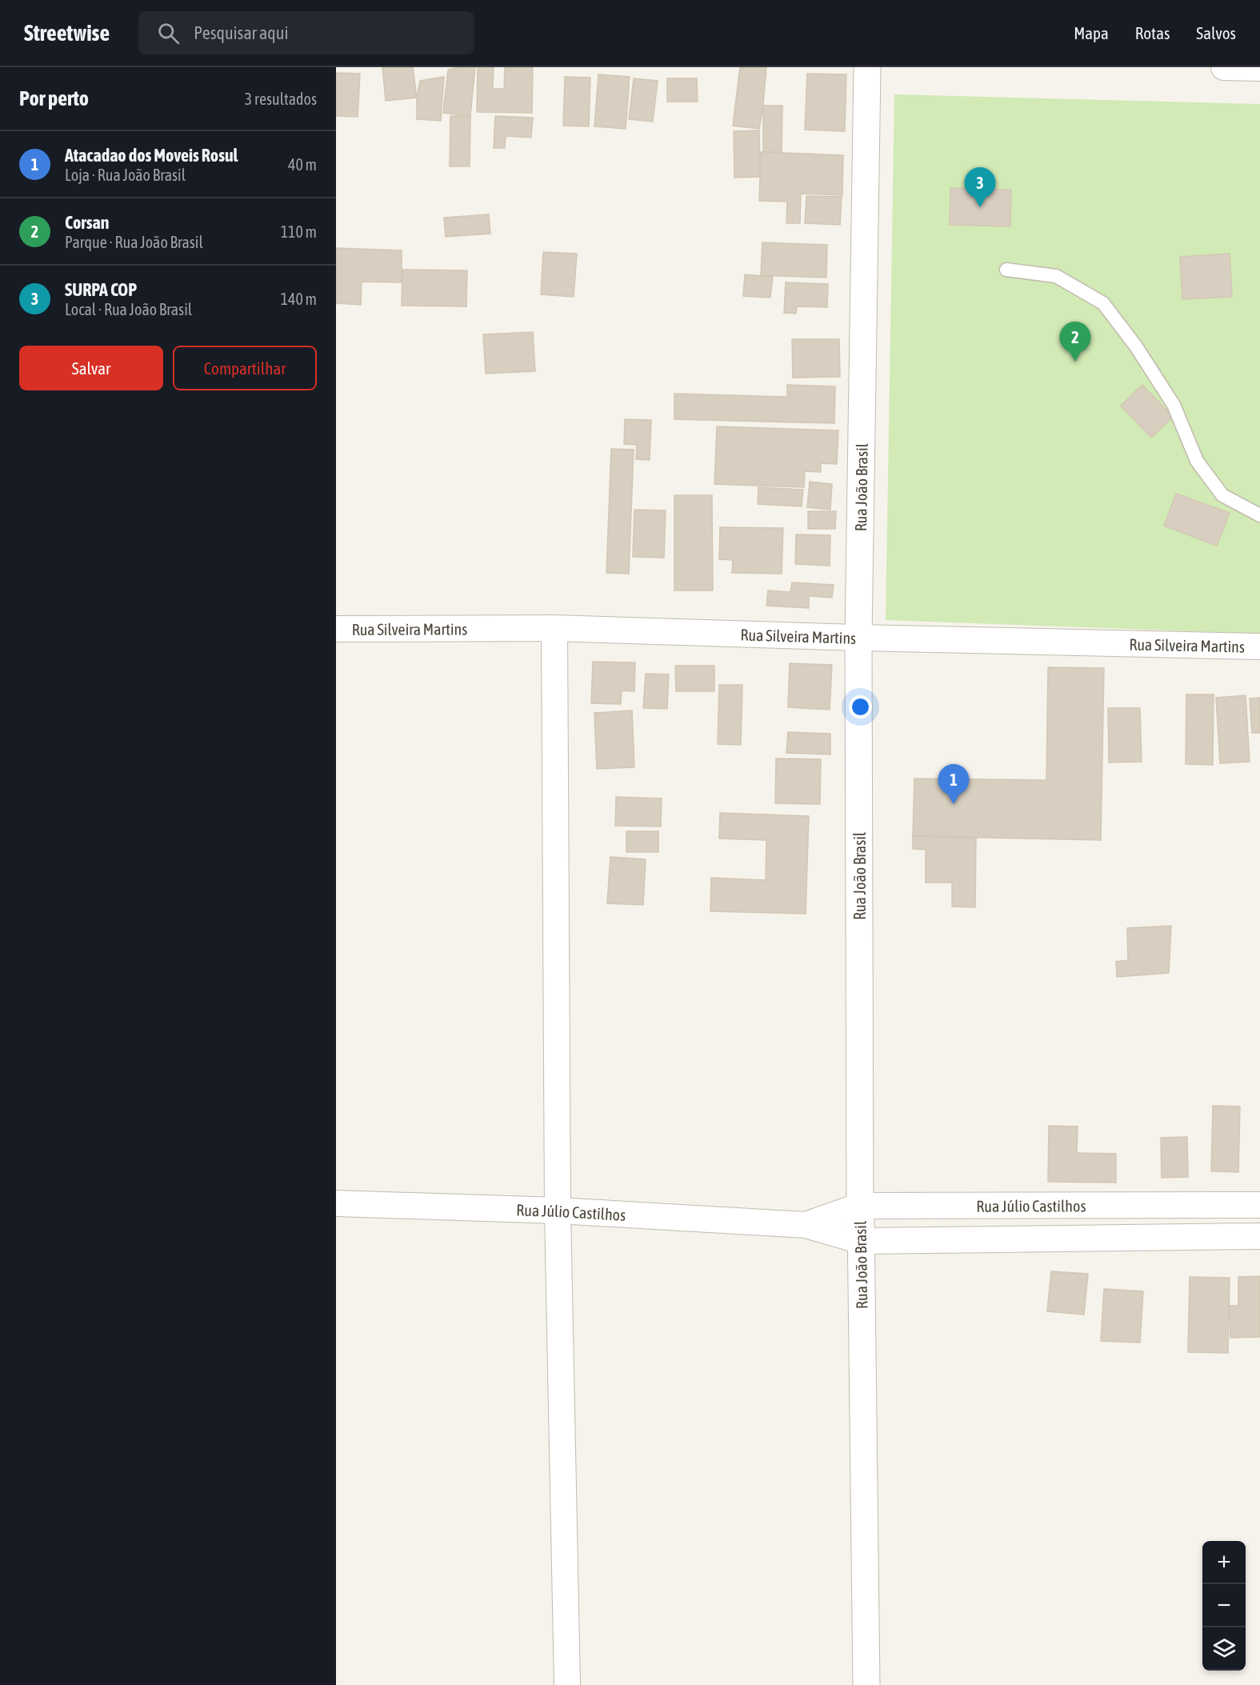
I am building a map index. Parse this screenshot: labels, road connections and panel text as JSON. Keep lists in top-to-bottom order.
{
  "streets": {
    "street": ["Rua João Brasil", "Rua Silveira Martins", "Rua Júlio Castilhos"]
  },
  "crossings": [
    ["Rua João Brasil", "Rua Silveira Martins"],
    ["Rua João Brasil", "Rua Júlio Castilhos"]
  ],
  "page": {
    "header": "Streetwise",
    "search": "Pesquisar aqui",
    "nav": ["Mapa", "Rotas", "Salvos"],
    "heading": ["Por perto", "3 resultados"],
    "list": [
      {
        "mark": "1",
        "name": "Atacadao dos Moveis Rosul",
        "note": "Loja · Rua João Brasil",
        "value": "40 m"
      },
      {
        "mark": "2",
        "name": "Corsan",
        "note": "Parque · Rua João Brasil",
        "value": "110 m"
      },
      {
        "mark": "3",
        "name": "SURPA COP",
        "note": "Local · Rua João Brasil",
        "value": "140 m"
      }
    ],
    "pins": ["3", "2", "1"],
    "buttons": ["Salvar", "Compartilhar"],
    "map_buttons": ["+", "−"]
  }
}
